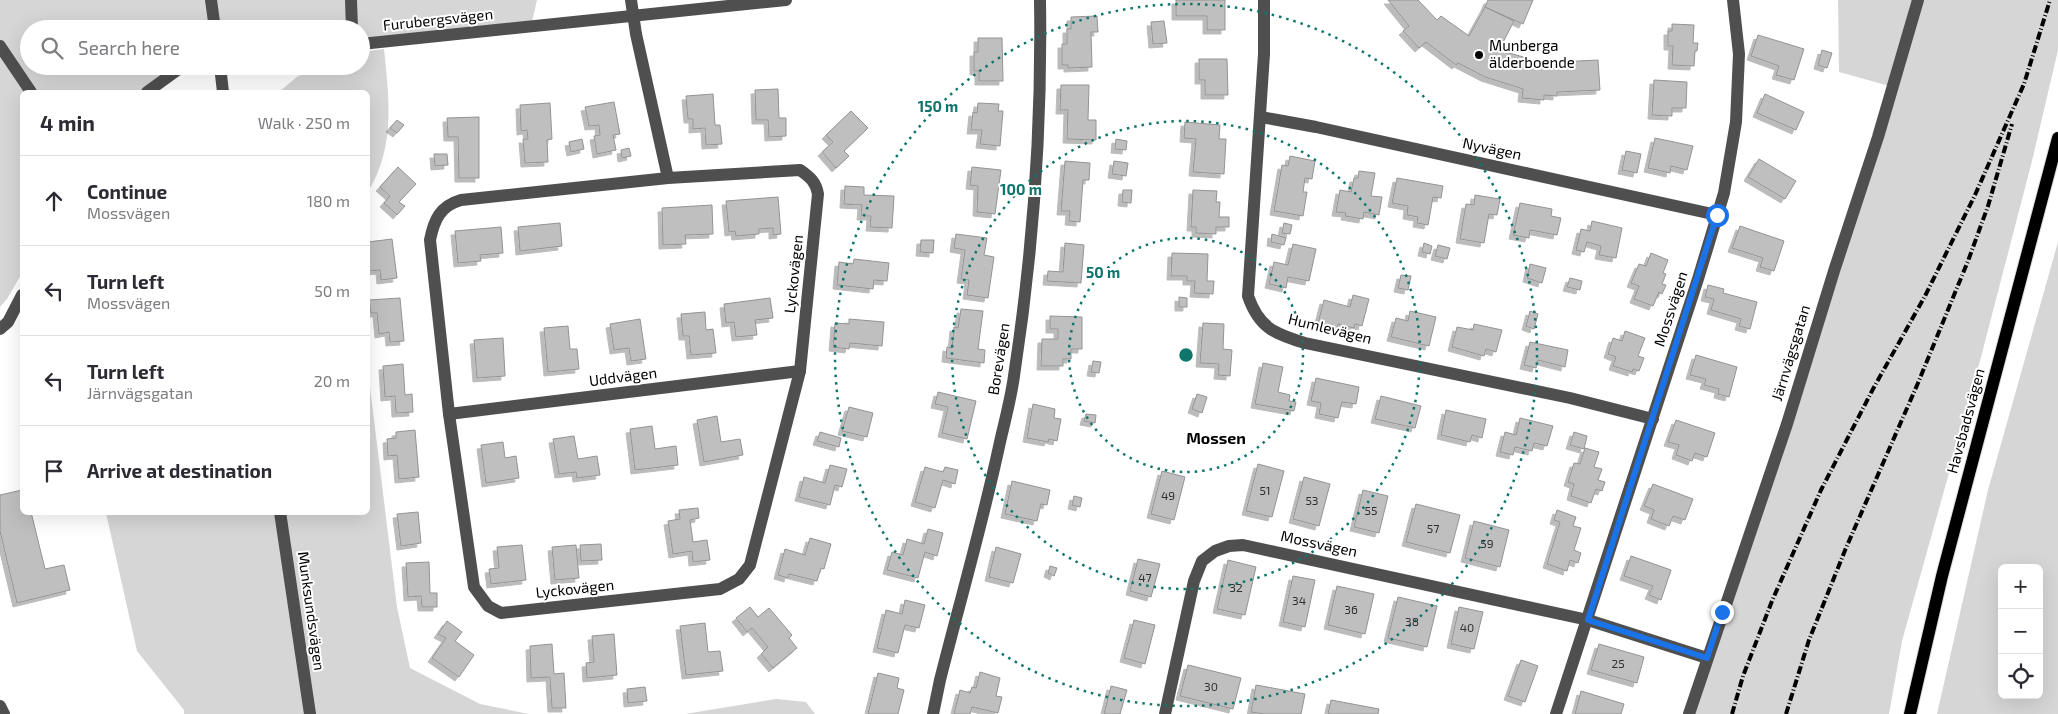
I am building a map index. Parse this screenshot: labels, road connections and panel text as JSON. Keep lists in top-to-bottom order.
{
  "streets": {
    "main road": ["Havsbadsvägen"],
    "street": [
      "Furubergsvägen",
      "Nyvägen",
      "Lyckovägen",
      "Mossvägen",
      "Humlevägen",
      "Järnvägsgatan",
      "Borevägen",
      "Uddvägen",
      "Munksundsvägen"
    ]
  },
  "crossings": [
    ["Nyvägen", "Mossvägen"],
    ["Nyvägen", "Humlevägen"],
    ["Lyckovägen", "Uddvägen"],
    ["Mossvägen", "Humlevägen"],
    ["Mossvägen", "Järnvägsgatan"]
  ],
  "districts": ["Mossen"],
  "places": ["Munberga älderboende"],
  "house_numbers": [
    "51",
    "49",
    "53",
    "55",
    "57",
    "59",
    "47",
    "32",
    "34",
    "36",
    "38",
    "40",
    "25",
    "30"
  ],
  "page": {
    "search": "Search here",
    "heading": ["4 min", "Walk · 250 m"],
    "list": [
      ["Continue", "Mossvägen", "180 m"],
      ["Turn left", "Mossvägen", "50 m"],
      ["Turn left", "Järnvägsgatan", "20 m"],
      "Arrive at destination"
    ],
    "map_buttons": ["+", "−"]
  },
  "rings": ["150 m", "100 m", "50 m"]
}
